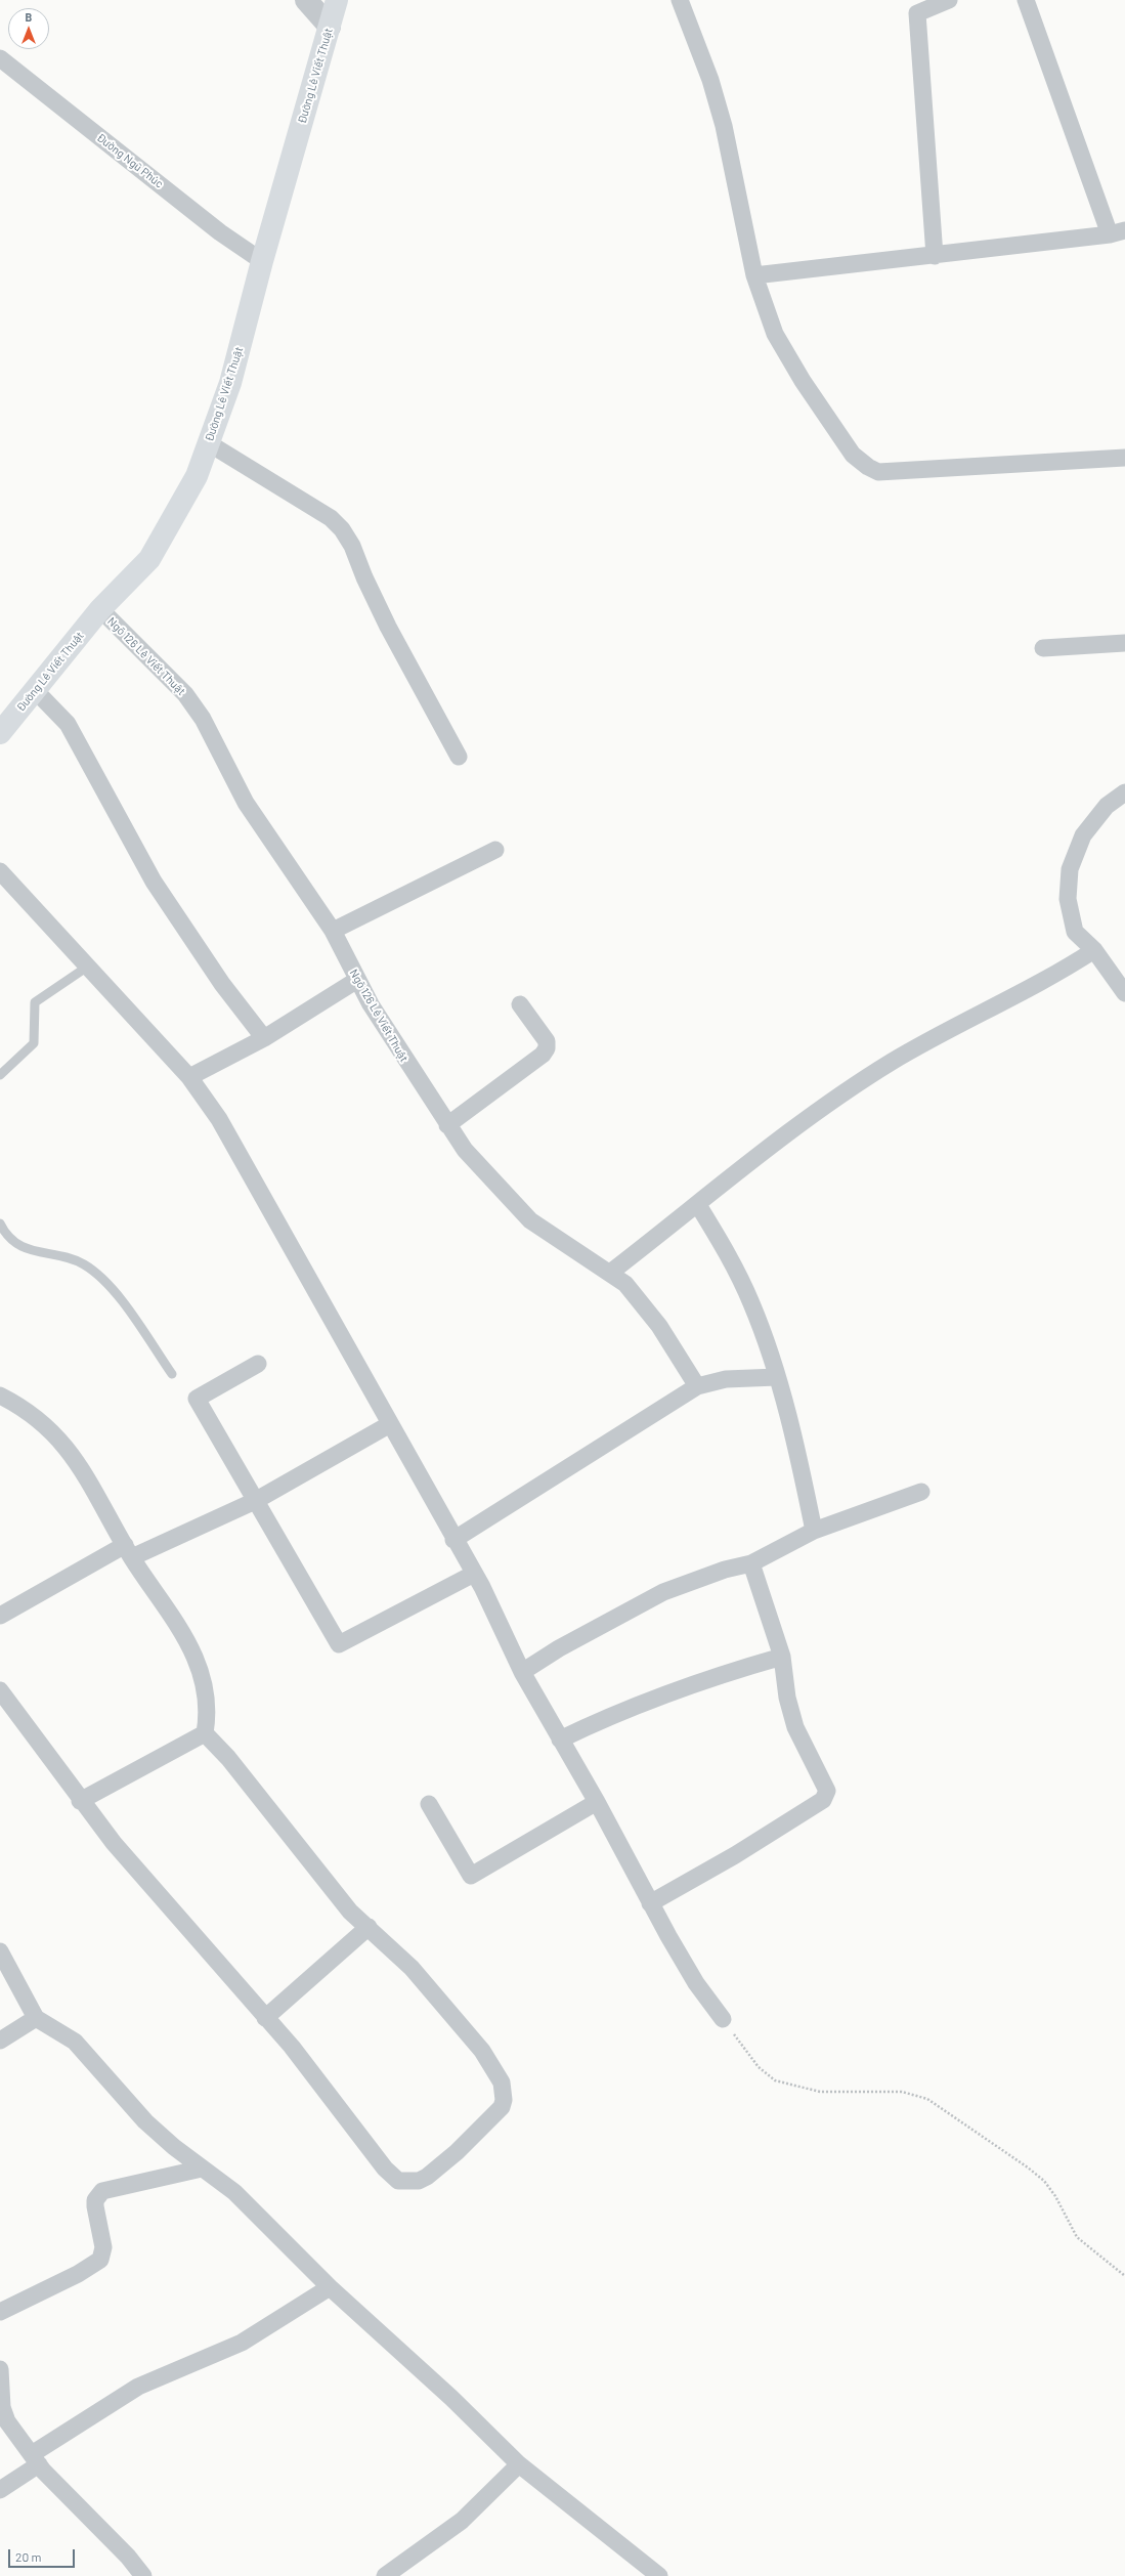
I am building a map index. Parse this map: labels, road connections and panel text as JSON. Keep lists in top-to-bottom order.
{
  "streets": {
    "main road": ["Đường Lê Viết Thuật"],
    "street": ["Đường Ngũ Phúc", "Ngõ 126 Lê Viết Thuật"]
  },
  "crossings": [
    ["Đường Lê Viết Thuật", "Đường Ngũ Phúc"],
    ["Đường Lê Viết Thuật", "Ngõ 126 Lê Viết Thuật"]
  ],
  "scale_bar": "20 m",
  "north": "top"
}
